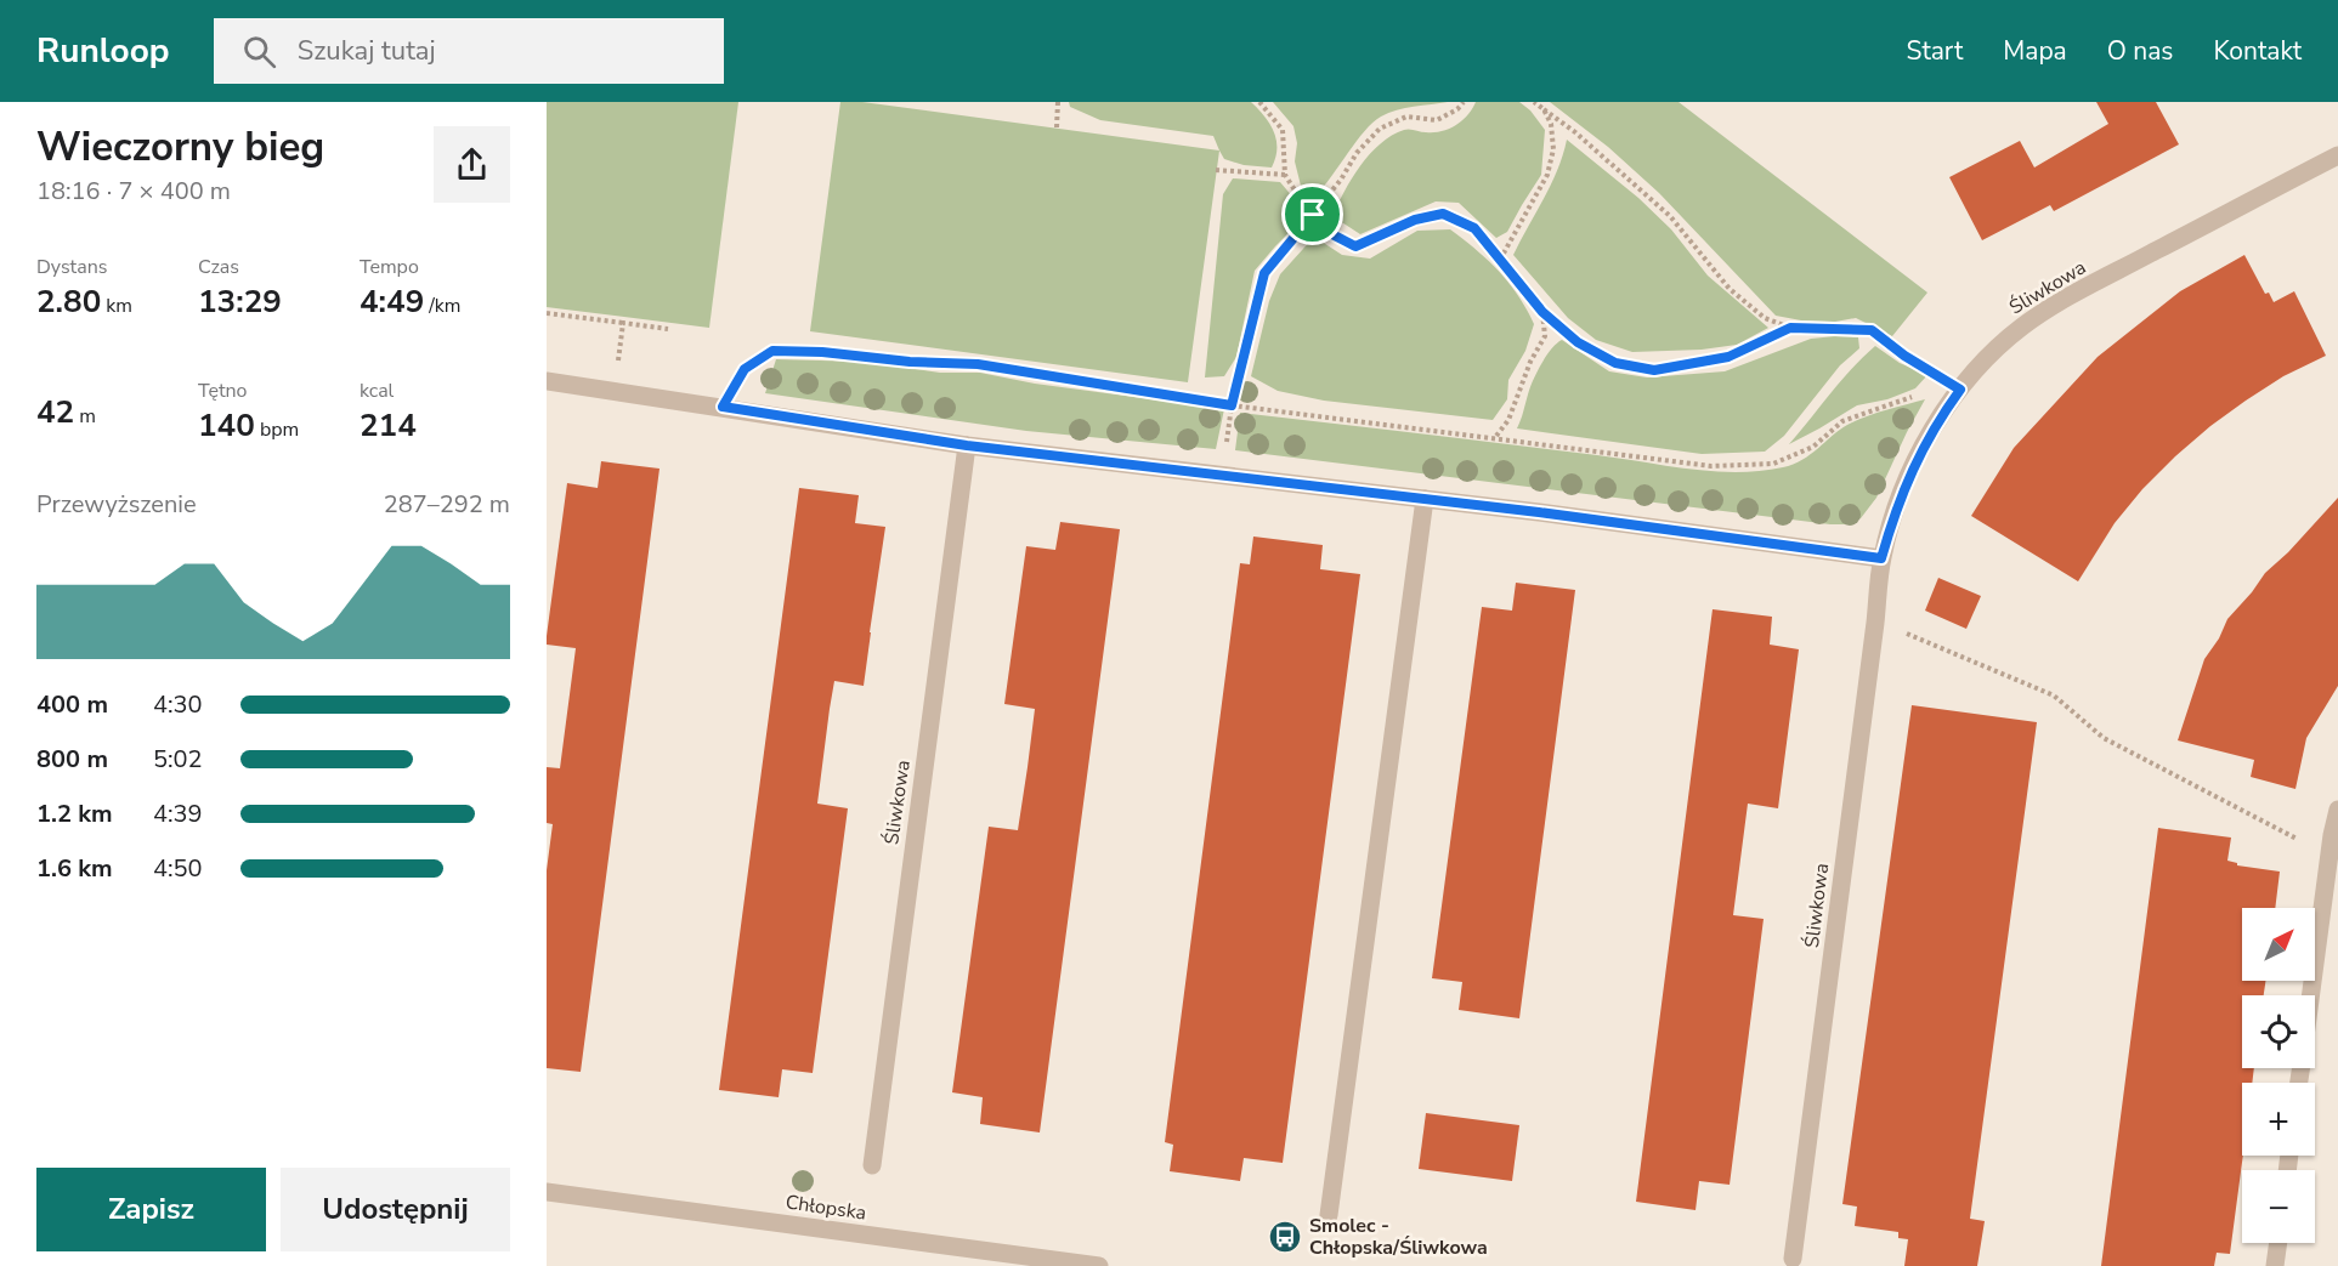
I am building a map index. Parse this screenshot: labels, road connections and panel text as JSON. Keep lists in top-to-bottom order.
{
  "streets": {
    "street": ["Śliwkowa", "Chłopska"]
  },
  "places": {
    "bus stop": ["Smolec - Chłopska/Śliwkowa"]
  },
  "north": "top right",
  "page": {
    "header": "Runloop",
    "search": "Szukaj tutaj",
    "nav": [
      "Start",
      "Mapa",
      "O nas",
      "Kontakt"
    ],
    "heading": ["Wieczorny bieg", "18:16 · 7 × 400 m"],
    "stats": [
      ["Dystans", "2.80 km"],
      ["Czas", "13:29"],
      ["Tempo", "4:49 /km"],
      ["42 m"],
      ["Tętno", "140 bpm"],
      ["kcal", "214"]
    ],
    "chart": ["Przewyższenie", "287–292 m"],
    "list": [
      {
        "name": "400 m",
        "note": "4:30"
      },
      {
        "name": "800 m",
        "note": "5:02"
      },
      {
        "name": "1.2 km",
        "note": "4:39"
      },
      {
        "name": "1.6 km",
        "note": "4:50"
      }
    ],
    "map_buttons": ["+", "−"],
    "buttons": ["Zapisz", "Udostępnij"]
  }
}
